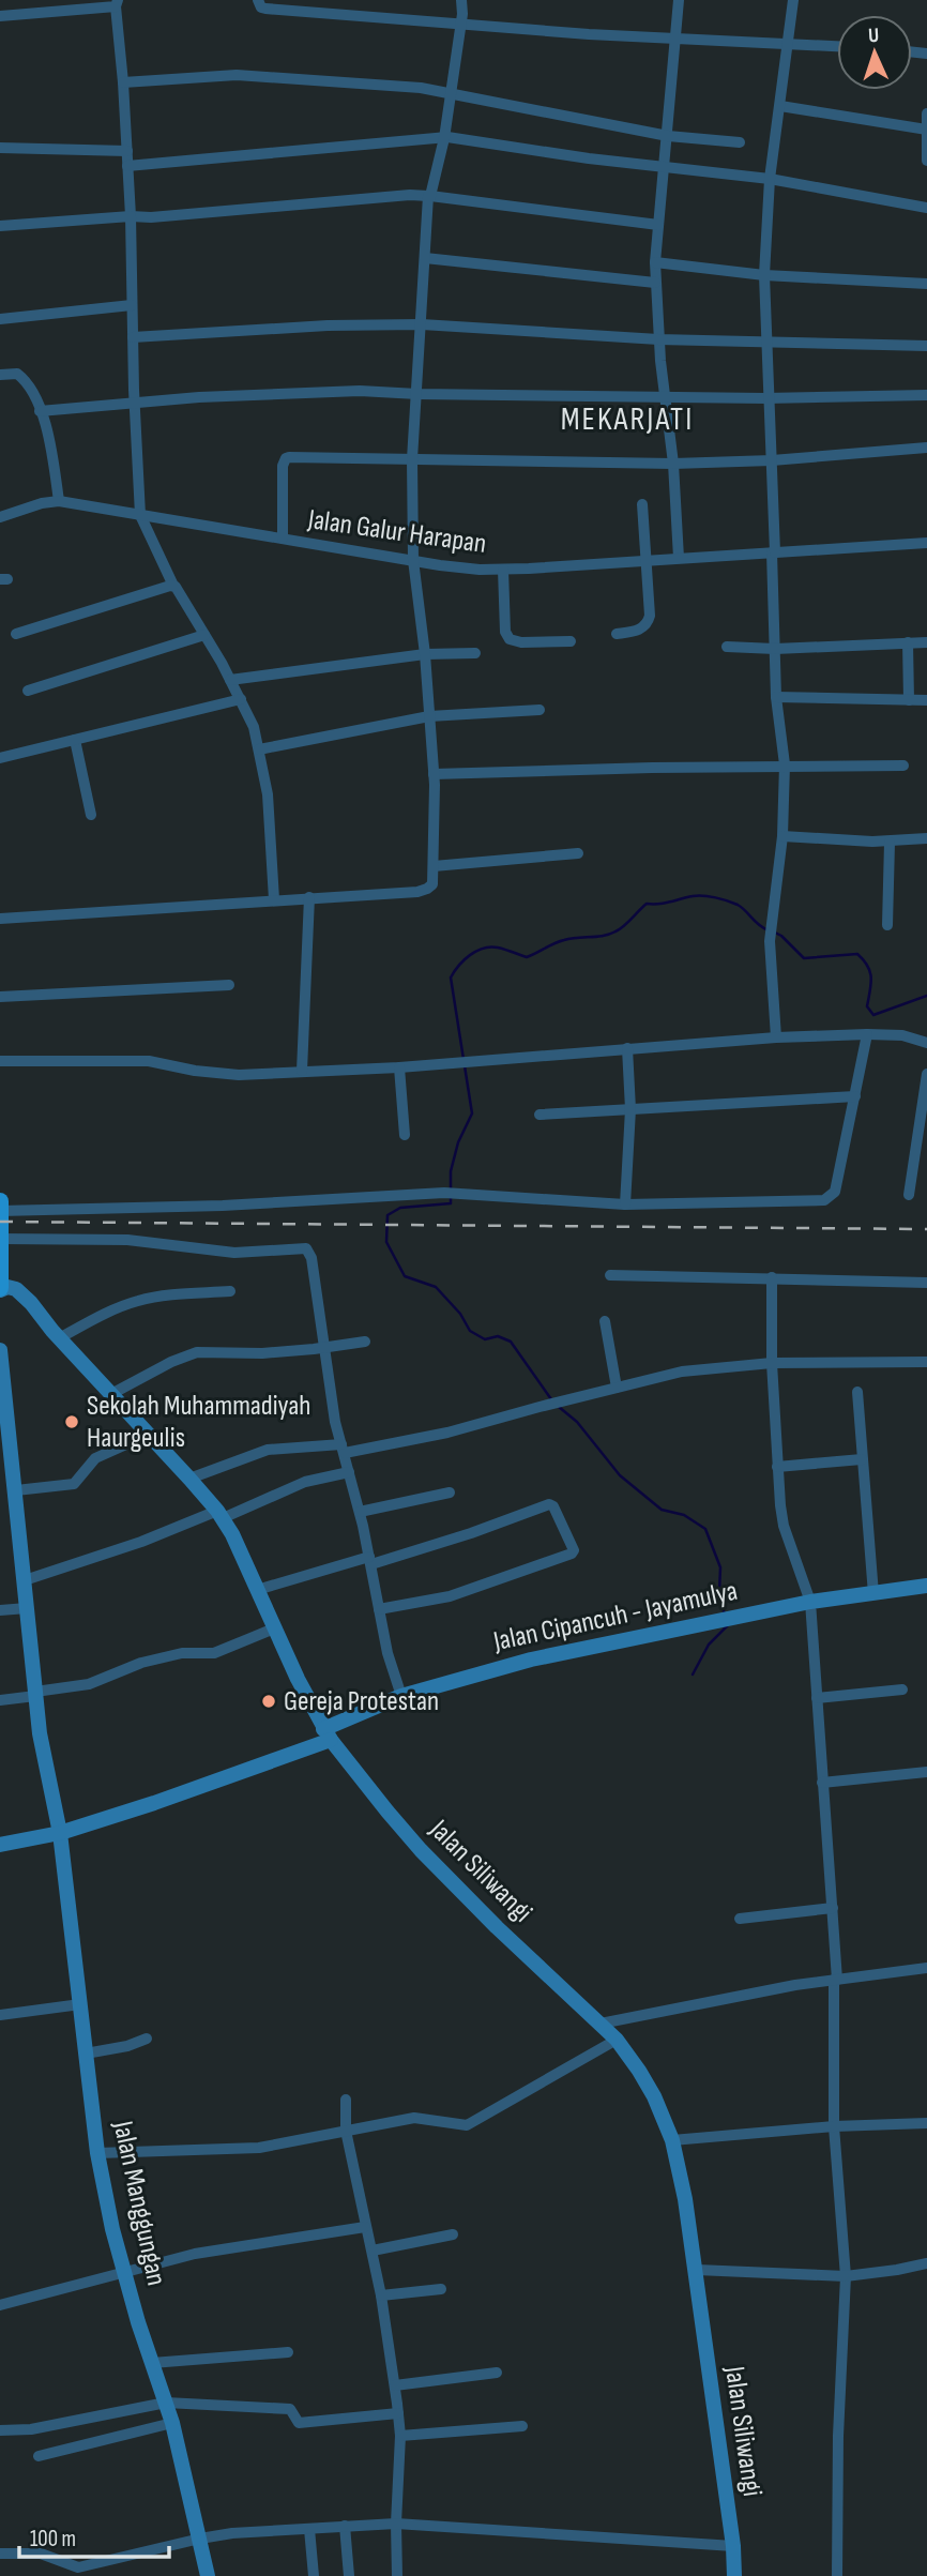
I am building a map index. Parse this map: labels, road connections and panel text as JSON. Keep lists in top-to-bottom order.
{
  "streets": {
    "street": [
      "Jalan Galur Harapan",
      "Jalan Cipancuh - Jayamulya",
      "Jalan Siliwangi",
      "Jalan Manggungan"
    ]
  },
  "crossings": [
    ["Jalan Cipancuh - Jayamulya", "Jalan Siliwangi"],
    ["Jalan Cipancuh - Jayamulya", "Jalan Manggungan"]
  ],
  "districts": ["MEKARJATI"],
  "places": ["Sekolah Muhammadiyah Haurgeulis", "Gereja Protestan"],
  "scale_bar": "100 m",
  "north": "top"
}
